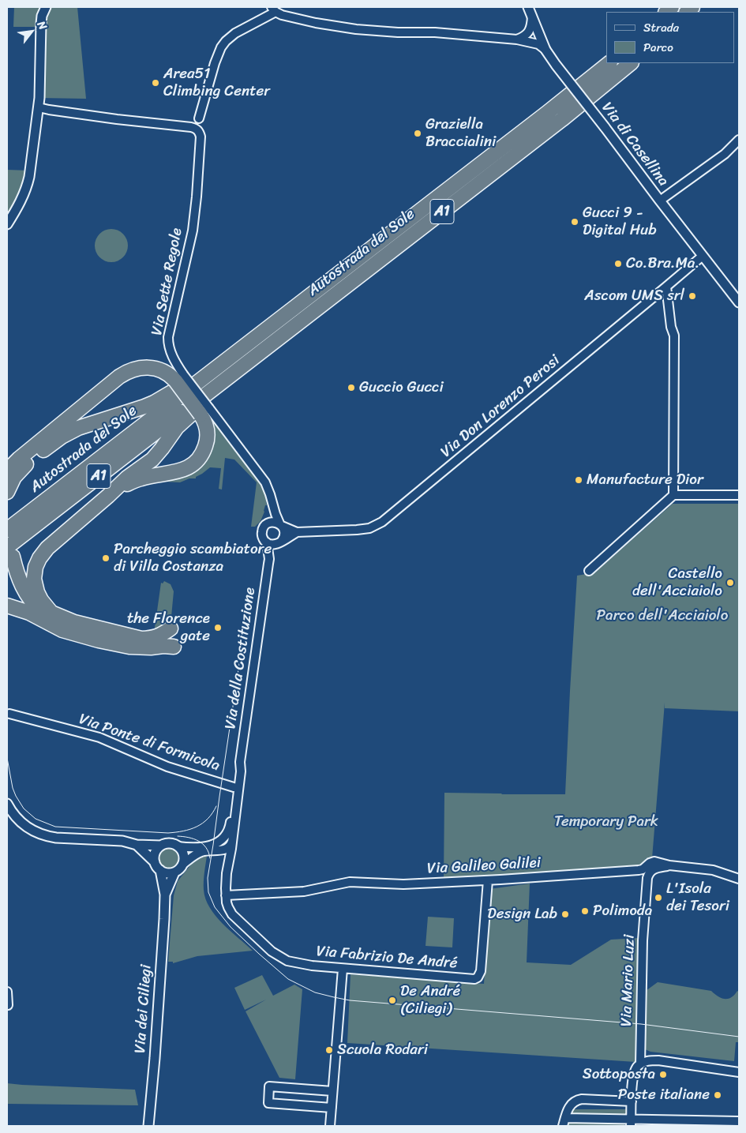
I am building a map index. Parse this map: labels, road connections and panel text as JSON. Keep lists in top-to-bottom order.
{
  "streets": {
    "highway": ["A1", "Autostrada del Sole"],
    "street": [
      "Via di Casellina",
      "Via Sette Regole",
      "Via Don Lorenzo Perosi",
      "Via della Costituzione",
      "Via Ponte di Formicola",
      "Via Galileo Galilei",
      "Via Fabrizio De André",
      "Via Mario Luzi",
      "Via dei Ciliegi"
    ]
  },
  "crossings": [
    ["Autostrada del Sole", "Via Sette Regole"],
    ["Via Don Lorenzo Perosi", "Via della Costituzione"],
    ["Via della Costituzione", "Via Ponte di Formicola"],
    ["Via della Costituzione", "Via Galileo Galilei"],
    ["Via della Costituzione", "Via Fabrizio De André"],
    ["Via della Costituzione", "Via dei Ciliegi"],
    ["Via Galileo Galilei", "Via Fabrizio De André"],
    ["Via Galileo Galilei", "Via Mario Luzi"]
  ],
  "parks": ["Parco dell'Acciaiolo", "Temporary Park"],
  "places": [
    "Area51 Climbing Center",
    "Graziella Braccialini",
    "Gucci 9 - Digital Hub",
    "Co.Bra.Ma.",
    "Ascom UMS srl",
    "Guccio Gucci",
    "Manufacture Dior",
    "Parcheggio scambiatore di Villa Costanza",
    "Castello dell'Acciaiolo",
    "the Florence gate",
    "L'Isola dei Tesori",
    "Polimoda",
    "Design Lab",
    "De André (Ciliegi)",
    "Scuola Rodari",
    "Sottoposta",
    "Poste italiane"
  ],
  "legend": ["Strada", "Parco"],
  "north": "top right"
}
